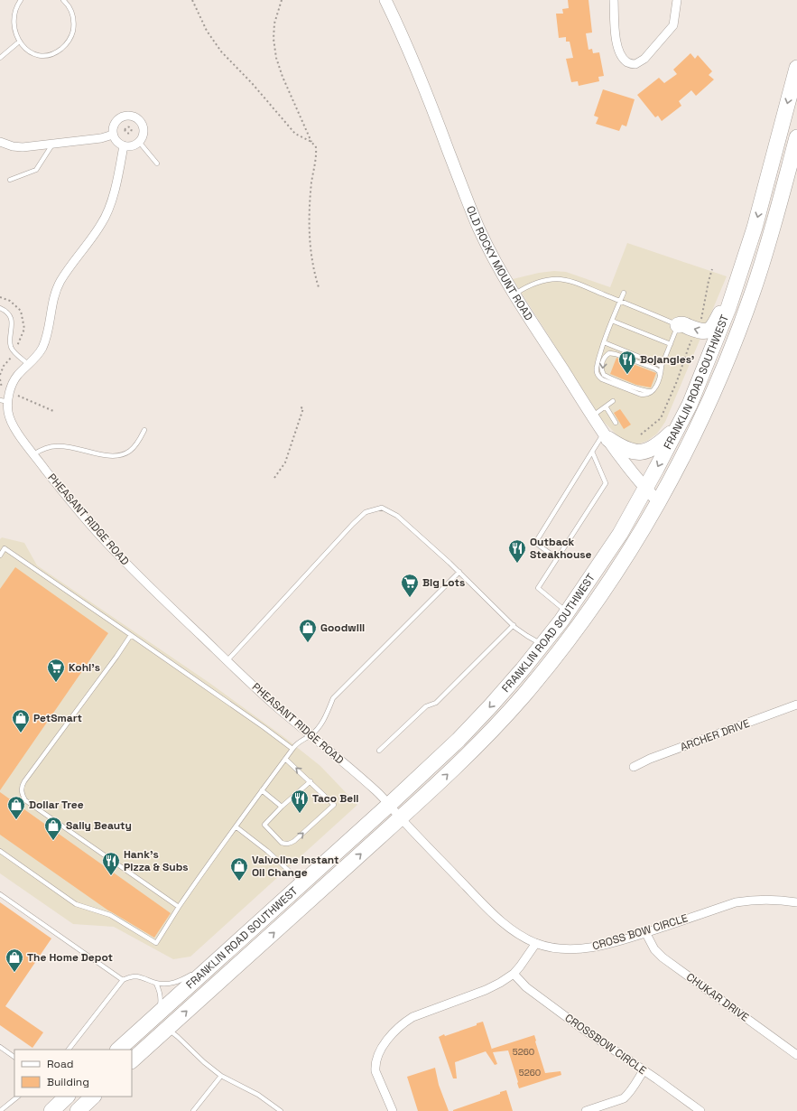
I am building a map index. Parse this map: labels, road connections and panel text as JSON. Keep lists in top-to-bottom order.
{
  "streets": {
    "highway": ["FRANKLIN ROAD SOUTHWEST"],
    "street": [
      "OLD ROCKY MOUNT ROAD",
      "PHEASANT RIDGE ROAD",
      "ARCHER DRIVE",
      "CROSS BOW CIRCLE",
      "CHUKAR DRIVE",
      "CROSSBOW CIRCLE"
    ]
  },
  "crossings": [
    ["OLD ROCKY MOUNT ROAD", "FRANKLIN ROAD SOUTHWEST"],
    ["FRANKLIN ROAD SOUTHWEST", "PHEASANT RIDGE ROAD"],
    ["FRANKLIN ROAD SOUTHWEST", "CROSS BOW CIRCLE"],
    ["PHEASANT RIDGE ROAD", "CROSS BOW CIRCLE"],
    ["CROSS BOW CIRCLE", "CHUKAR DRIVE"]
  ],
  "places": {
    "restaurant": [
      "Bojangles'",
      "Outback Steakhouse",
      "Taco Bell",
      "Hank's Pizza & Subs"
    ],
    "supermarket": ["Big Lots", "Kohl's"],
    "shop": [
      "Goodwill",
      "PetSmart",
      "Dollar Tree",
      "Sally Beauty",
      "Valvoline Instant Oil Change",
      "The Home Depot"
    ]
  },
  "house_numbers": ["5260", "5260"],
  "legend": ["Road", "Building"]
}
